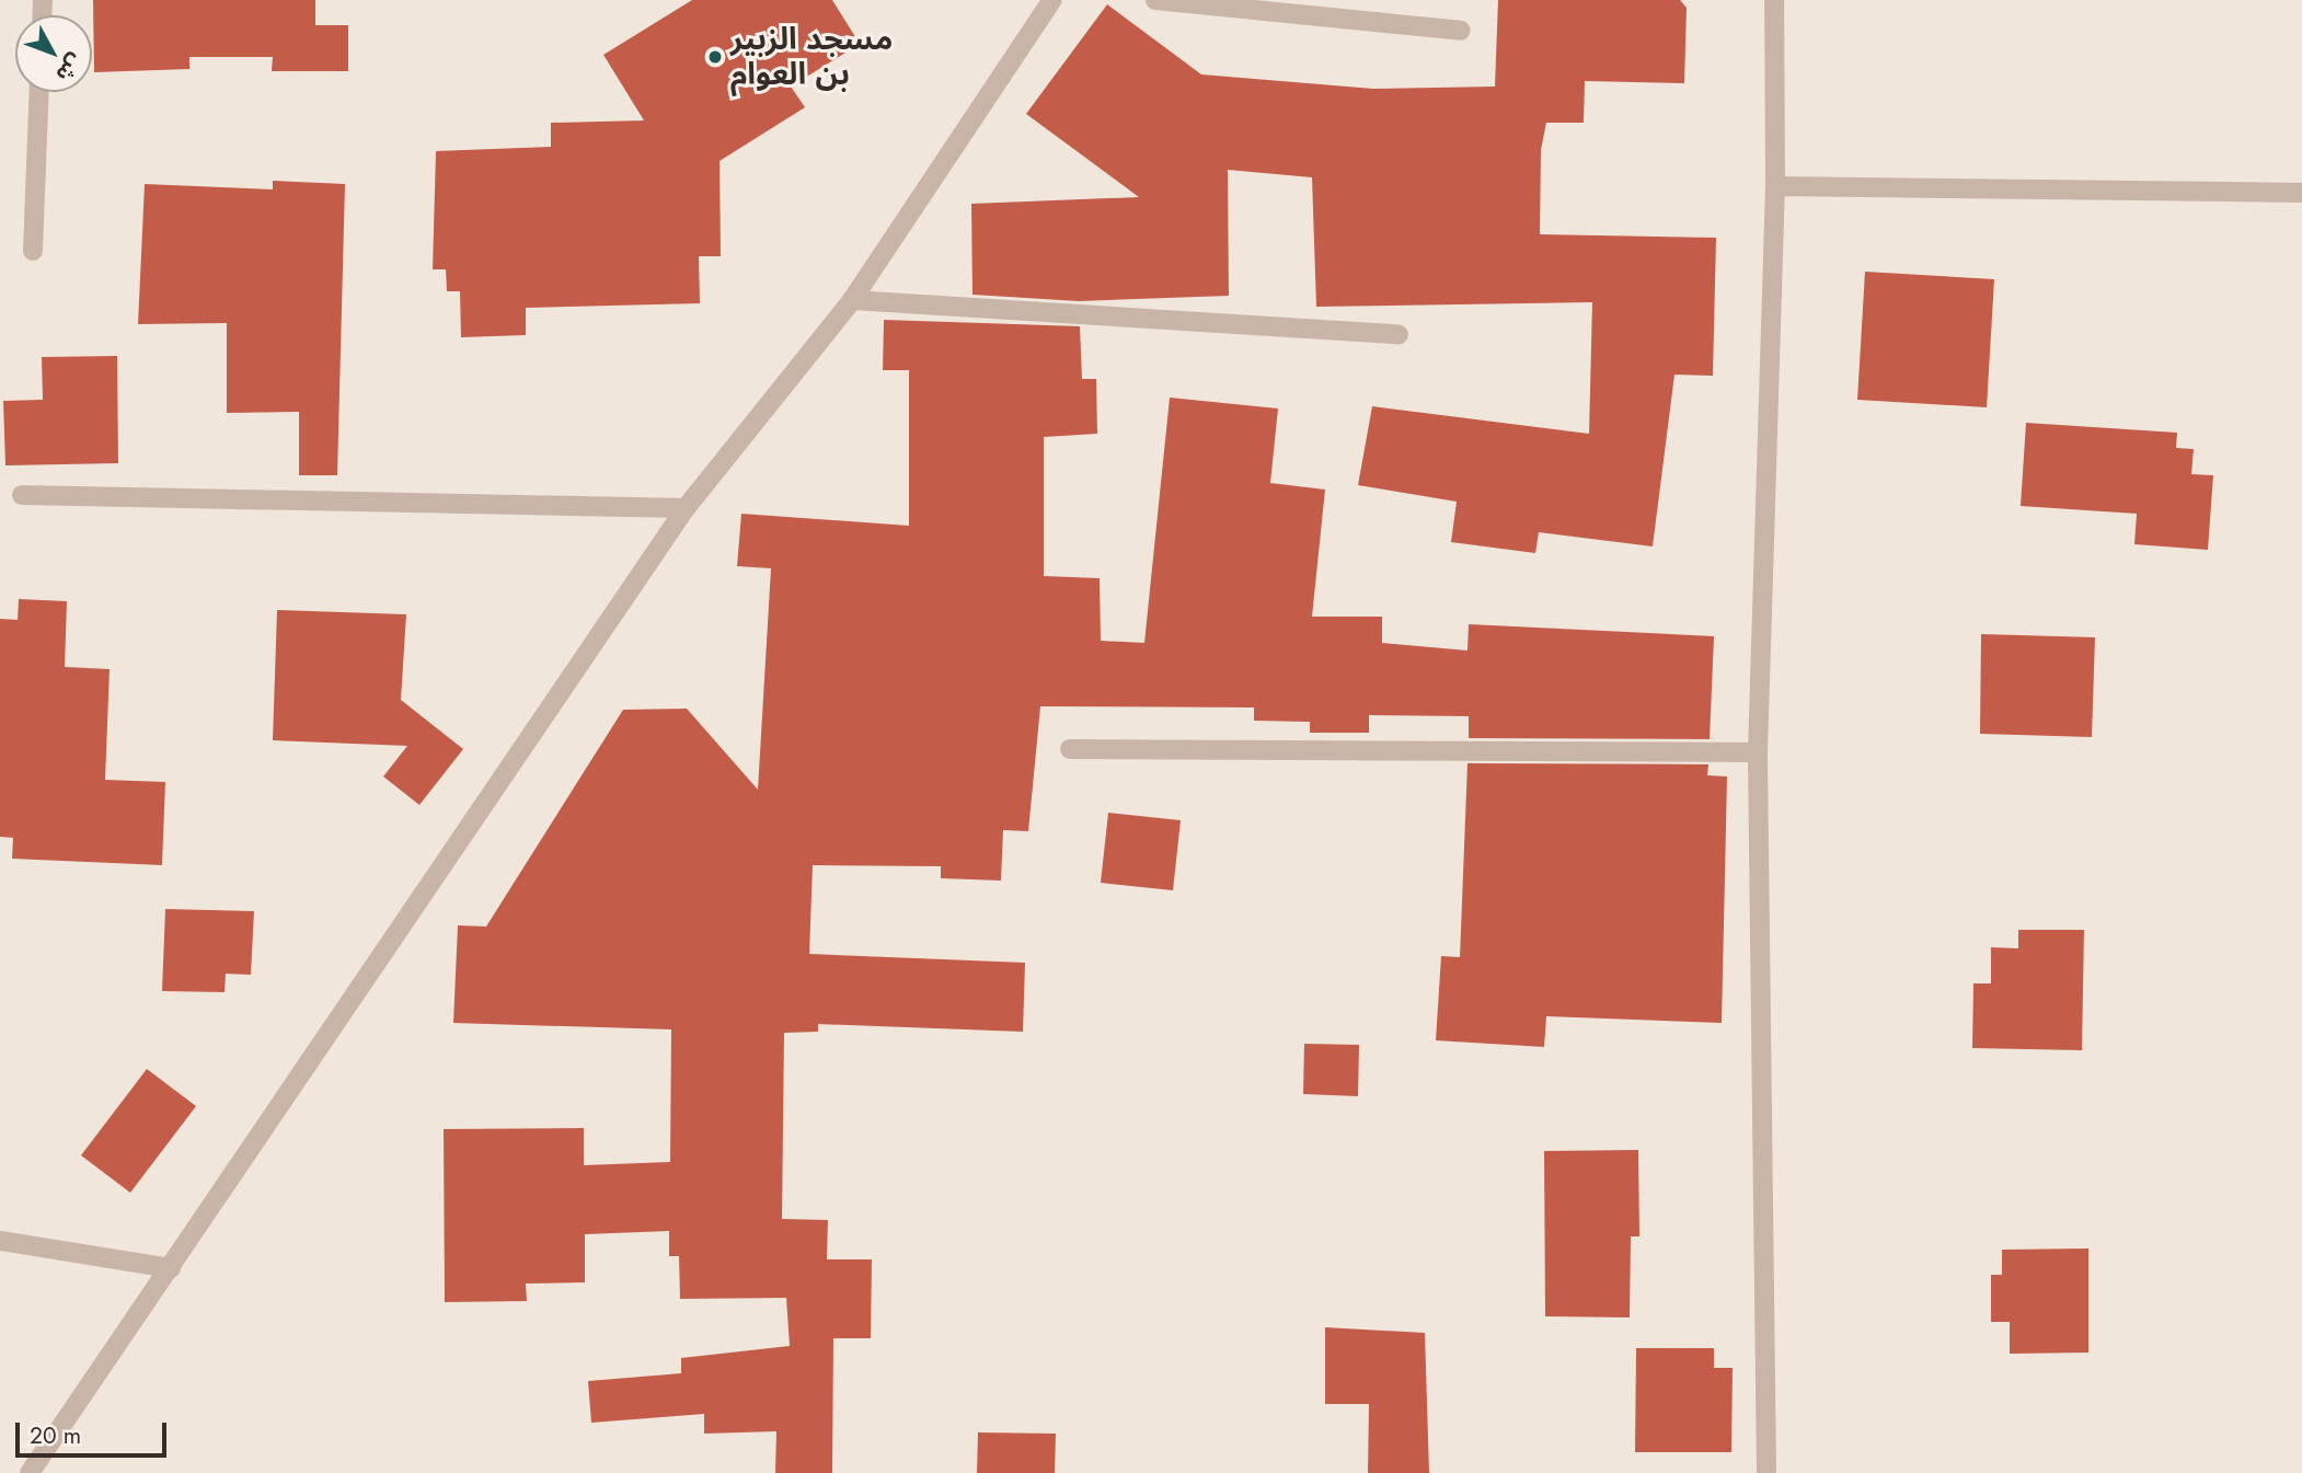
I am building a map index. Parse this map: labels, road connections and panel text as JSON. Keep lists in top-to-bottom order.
{
  "places": ["مسجد الزبير بن العوام"],
  "scale_bar": "20 m",
  "north": "bottom right"
}
